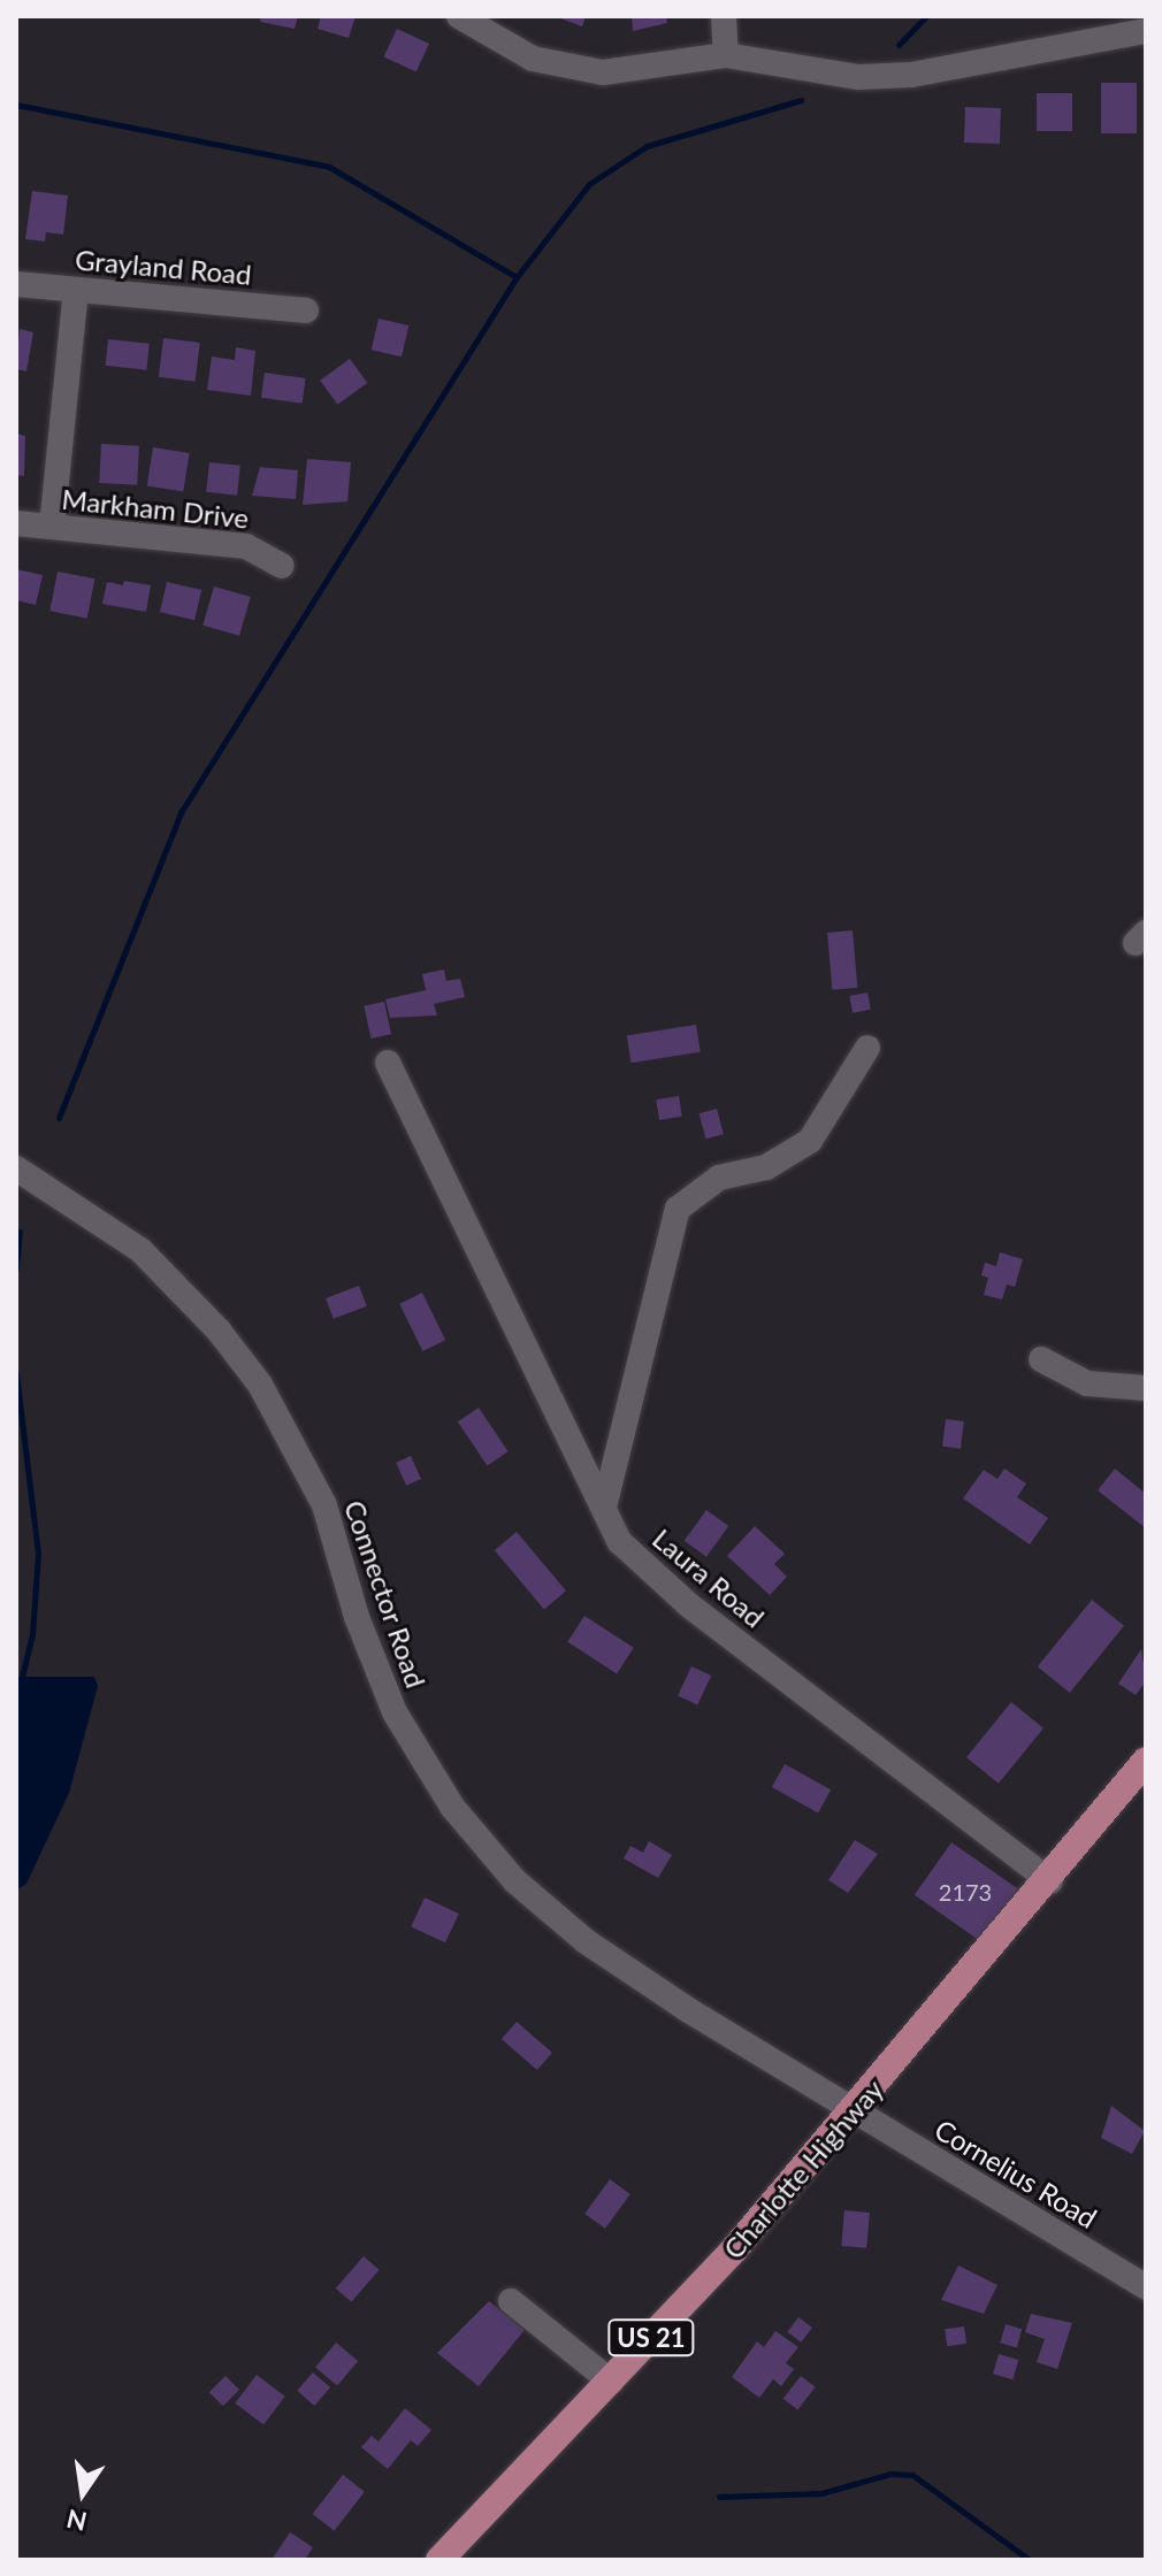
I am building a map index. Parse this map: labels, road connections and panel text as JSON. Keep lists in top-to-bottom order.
{
  "streets": {
    "main road": ["Charlotte Highway", "US 21"],
    "street": [
      "Grayland Road",
      "Markham Drive",
      "Laura Road",
      "Connector Road",
      "Cornelius Road"
    ]
  },
  "crossings": [
    ["Laura Road", "Charlotte Highway"],
    ["Connector Road", "Charlotte Highway"],
    ["Connector Road", "Cornelius Road"],
    ["Charlotte Highway", "Cornelius Road"]
  ],
  "house_numbers": ["2173"],
  "north": "bottom"
}
